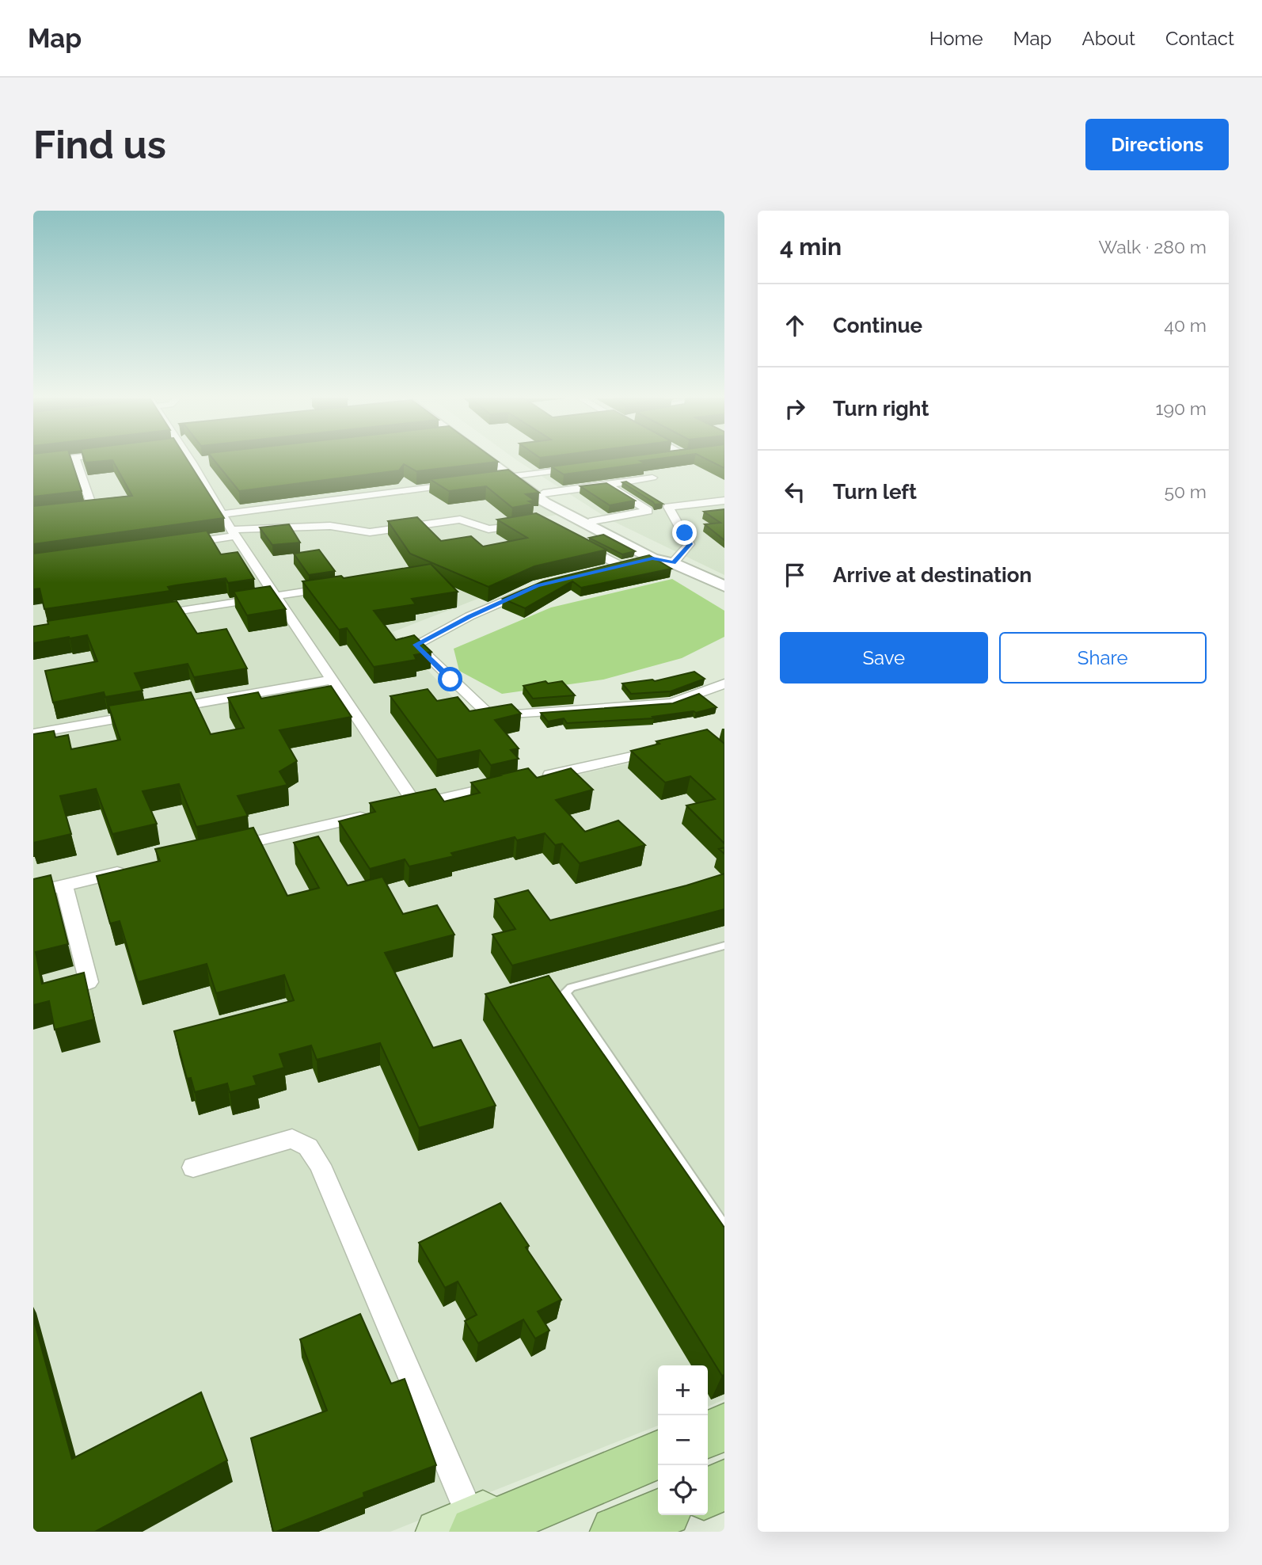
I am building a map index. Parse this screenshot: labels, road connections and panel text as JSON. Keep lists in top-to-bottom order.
{
  "page": {
    "header": "Map",
    "nav": [
      "Home",
      "Map",
      "About",
      "Contact"
    ],
    "buttons": [
      "Directions",
      ["Save", "Share"]
    ],
    "title": "Find us",
    "heading": ["4 min", "Walk · 280 m"],
    "list": [
      ["Continue", "40 m"],
      ["Turn right", "190 m"],
      ["Turn left", "50 m"],
      "Arrive at destination"
    ],
    "map_buttons": ["+", "−"]
  }
}
